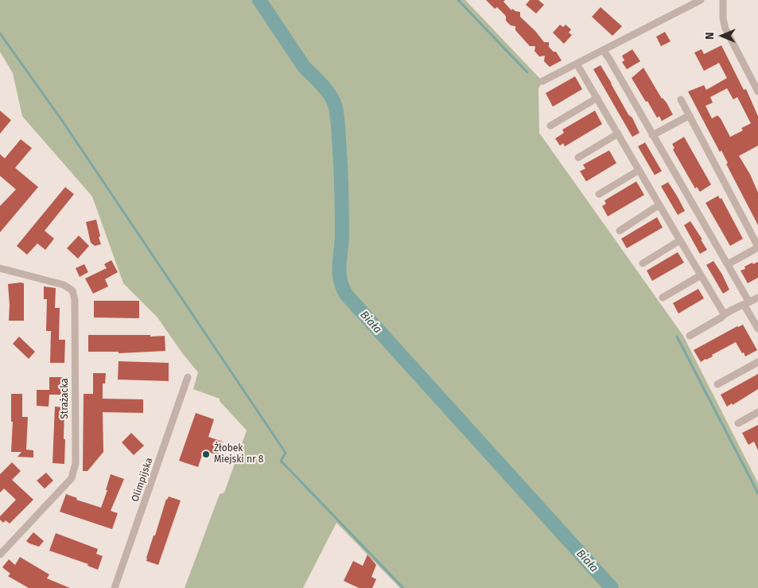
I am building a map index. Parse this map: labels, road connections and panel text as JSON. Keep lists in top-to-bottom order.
{
  "streets": {
    "street": ["Strażacka", "Olimpijska"]
  },
  "water": ["Biała"],
  "places": ["Żłobek Miejski nr 8"],
  "north": "left"
}
